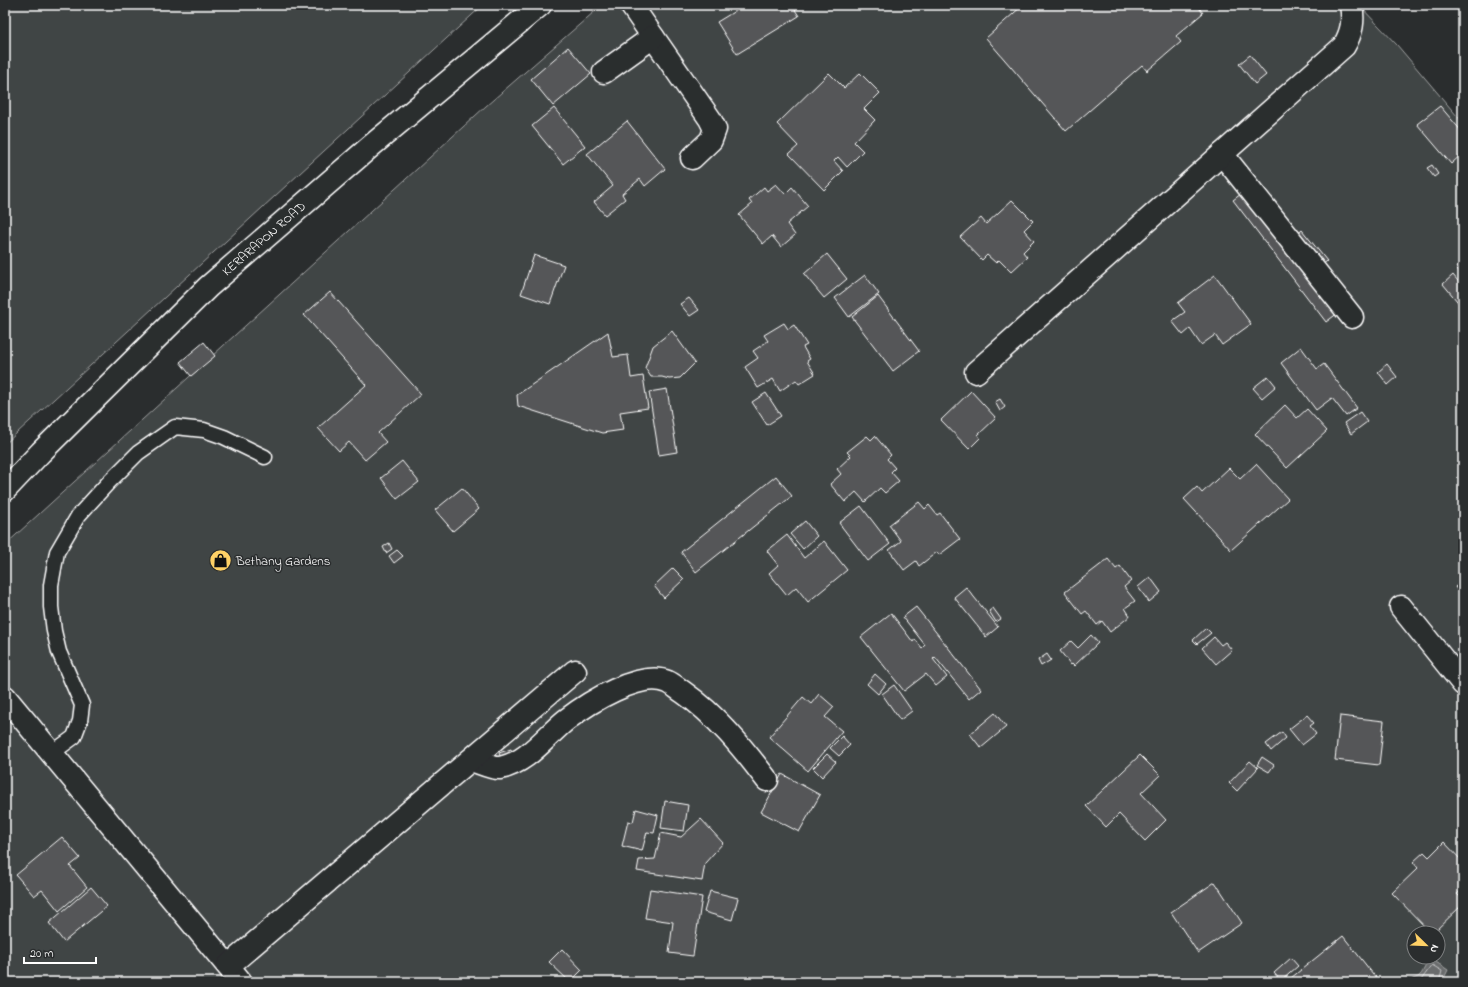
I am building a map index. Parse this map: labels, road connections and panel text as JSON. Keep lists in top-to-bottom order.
{
  "streets": {
    "street": ["KERARAPON ROAD"]
  },
  "places": {
    "shop": ["Bethany Gardens"]
  },
  "scale_bar": "20 m",
  "north": "bottom right"
}
